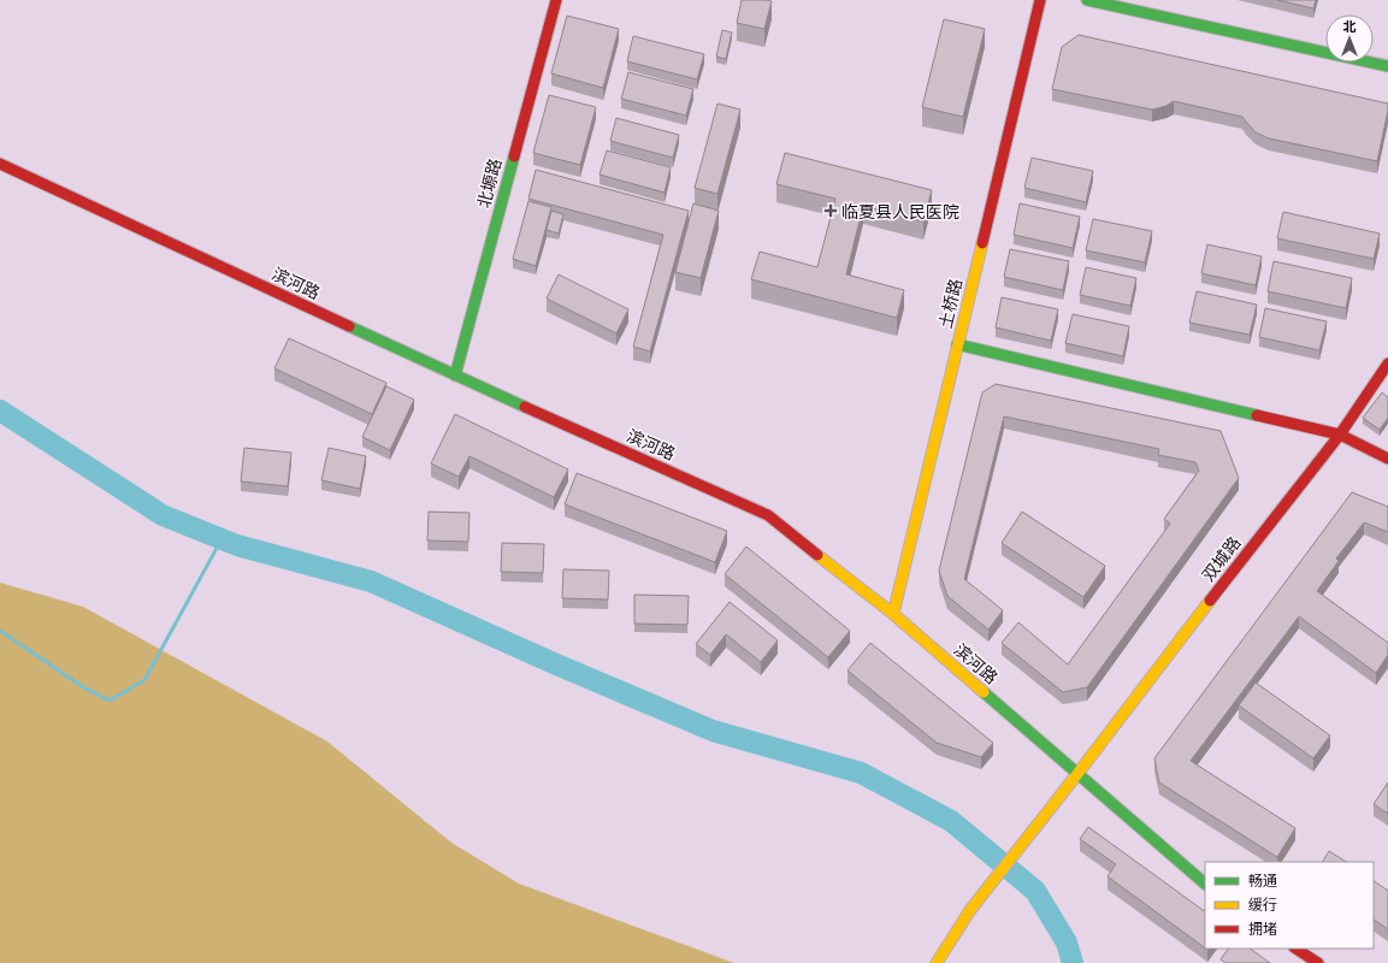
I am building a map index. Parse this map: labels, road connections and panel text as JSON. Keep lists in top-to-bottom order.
{
  "streets": {
    "main road": [
      "北塬路",
      "滨河路",
      "土桥路",
      "双城路"
    ]
  },
  "crossings": [
    ["北塬路", "滨河路"],
    ["滨河路", "土桥路"],
    ["滨河路", "双城路"]
  ],
  "places": {
    "health": ["临夏县人民医院"]
  },
  "legend": ["畅通", "缓行", "拥堵"],
  "north": "top"
}
